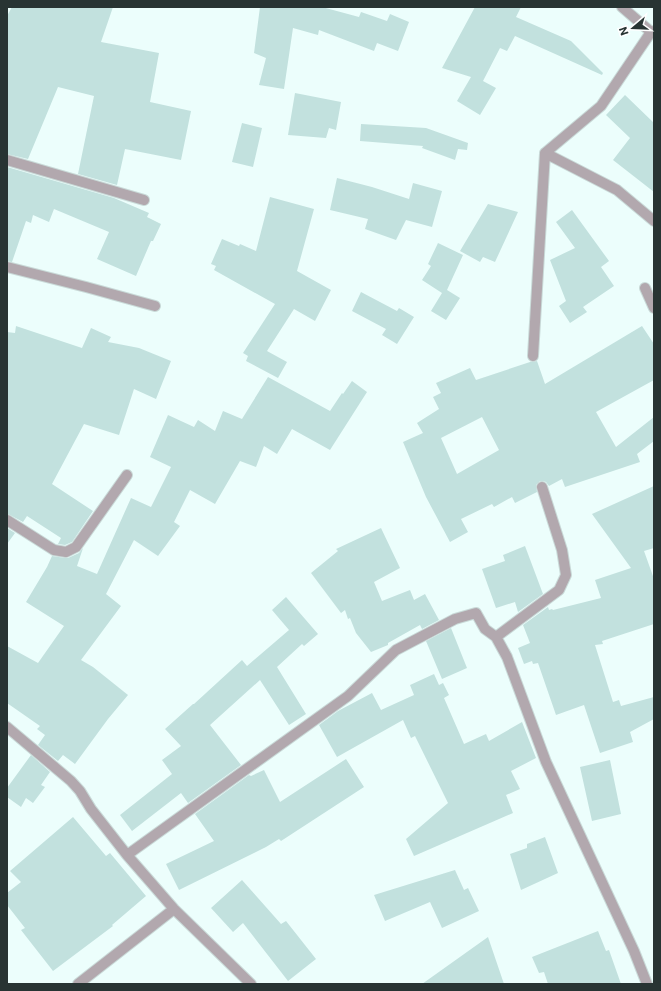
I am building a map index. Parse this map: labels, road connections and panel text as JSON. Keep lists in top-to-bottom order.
{
  "north": "left"
}
